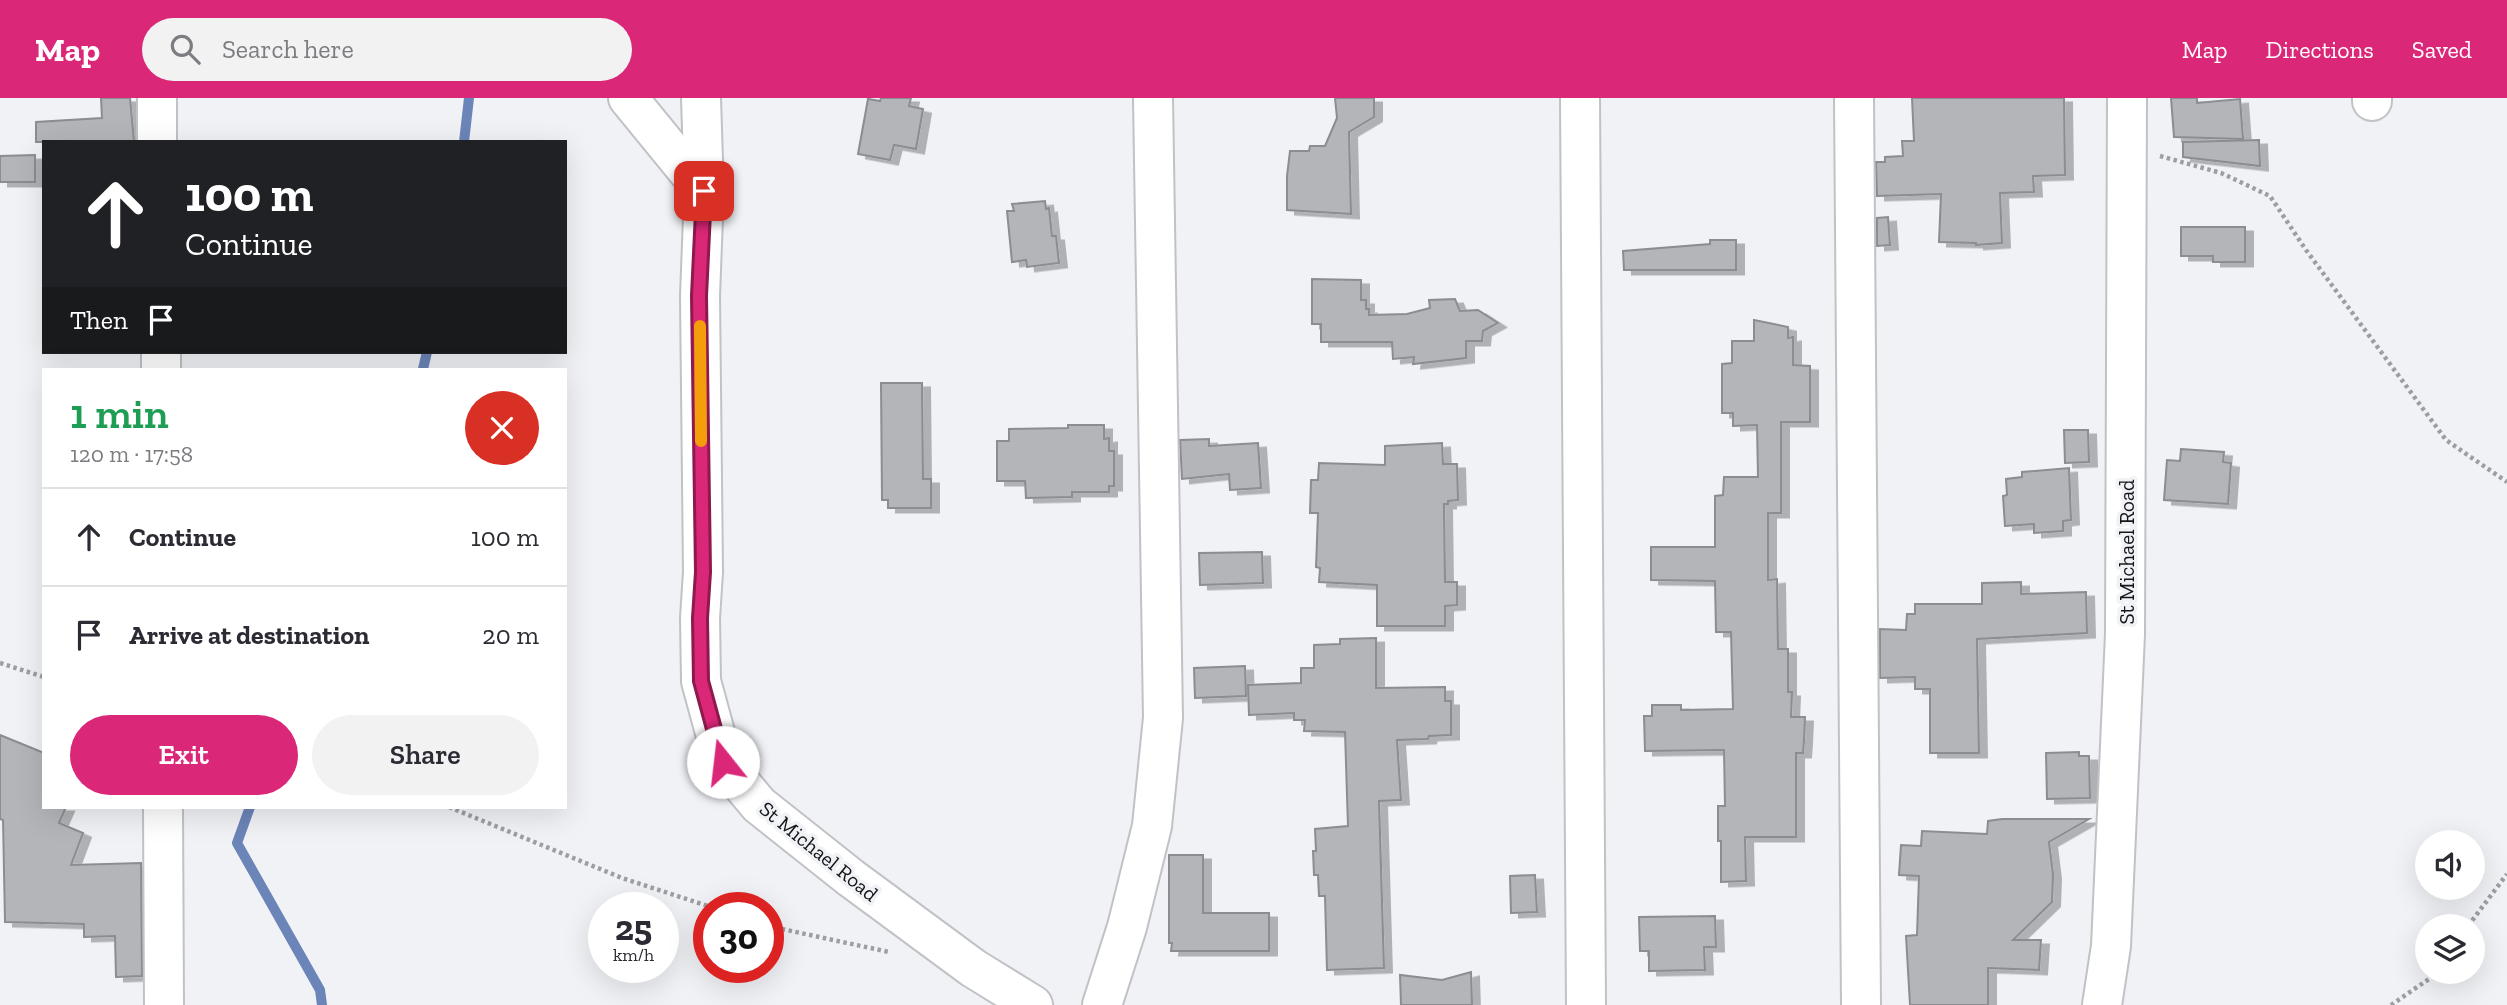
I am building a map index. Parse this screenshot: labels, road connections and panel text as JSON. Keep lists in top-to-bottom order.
{
  "streets": {
    "street": ["St Michael Road"]
  },
  "page": {
    "header": "Map",
    "search": "Search here",
    "nav": ["Map", "Directions", "Saved"],
    "turn": ["100 m", "Continue"],
    "then": "Then",
    "heading": ["1 min", "120 m · 17:58"],
    "list": [
      {
        "name": "Continue",
        "value": "100 m"
      },
      {
        "name": "Arrive at destination",
        "value": "20 m"
      }
    ],
    "buttons": ["Exit", "Share"],
    "speed": "25 km/h",
    "limit": "30"
  }
}
